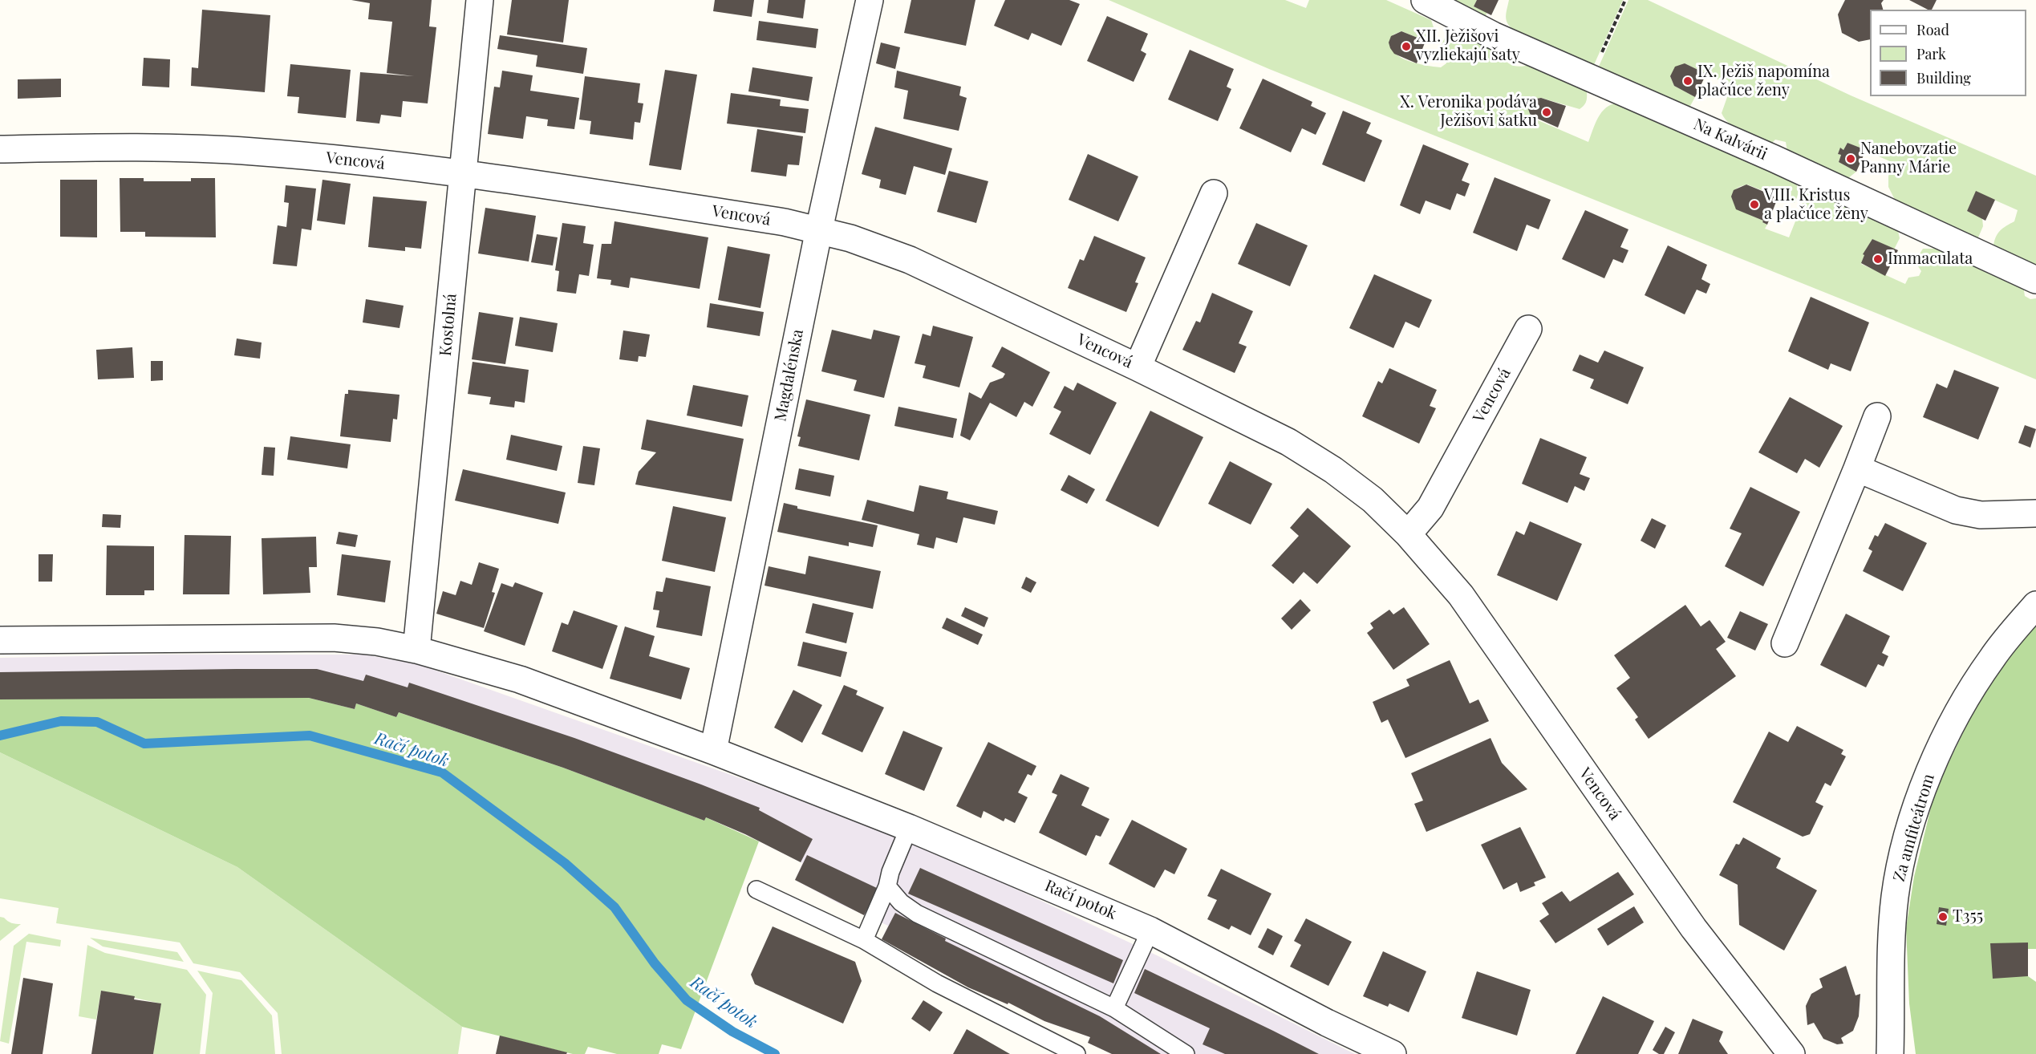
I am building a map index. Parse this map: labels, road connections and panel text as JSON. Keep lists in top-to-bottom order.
{
  "streets": {
    "street": [
      "Na Kalvárii",
      "Vencová",
      "Kostolná",
      "Magdalénska",
      "Za amfiteátrom",
      "Račí potok"
    ]
  },
  "crossings": [
    ["Vencová", "Kostolná"],
    ["Vencová", "Magdalénska"],
    ["Kostolná", "Račí potok"],
    ["Magdalénska", "Račí potok"]
  ],
  "water": ["Račí potok"],
  "places": [
    "XII. Ježišovi vyzliekajú šaty",
    "IX. Ježiš napomína plačúce ženy",
    "X. Veronika podáva Ježišovi šatku",
    "Nanebovzatie Panny Márie",
    "VIII. Kristus a plačúce ženy",
    "Immaculata",
    "T355"
  ],
  "legend": ["Road", "Park", "Building"]
}
